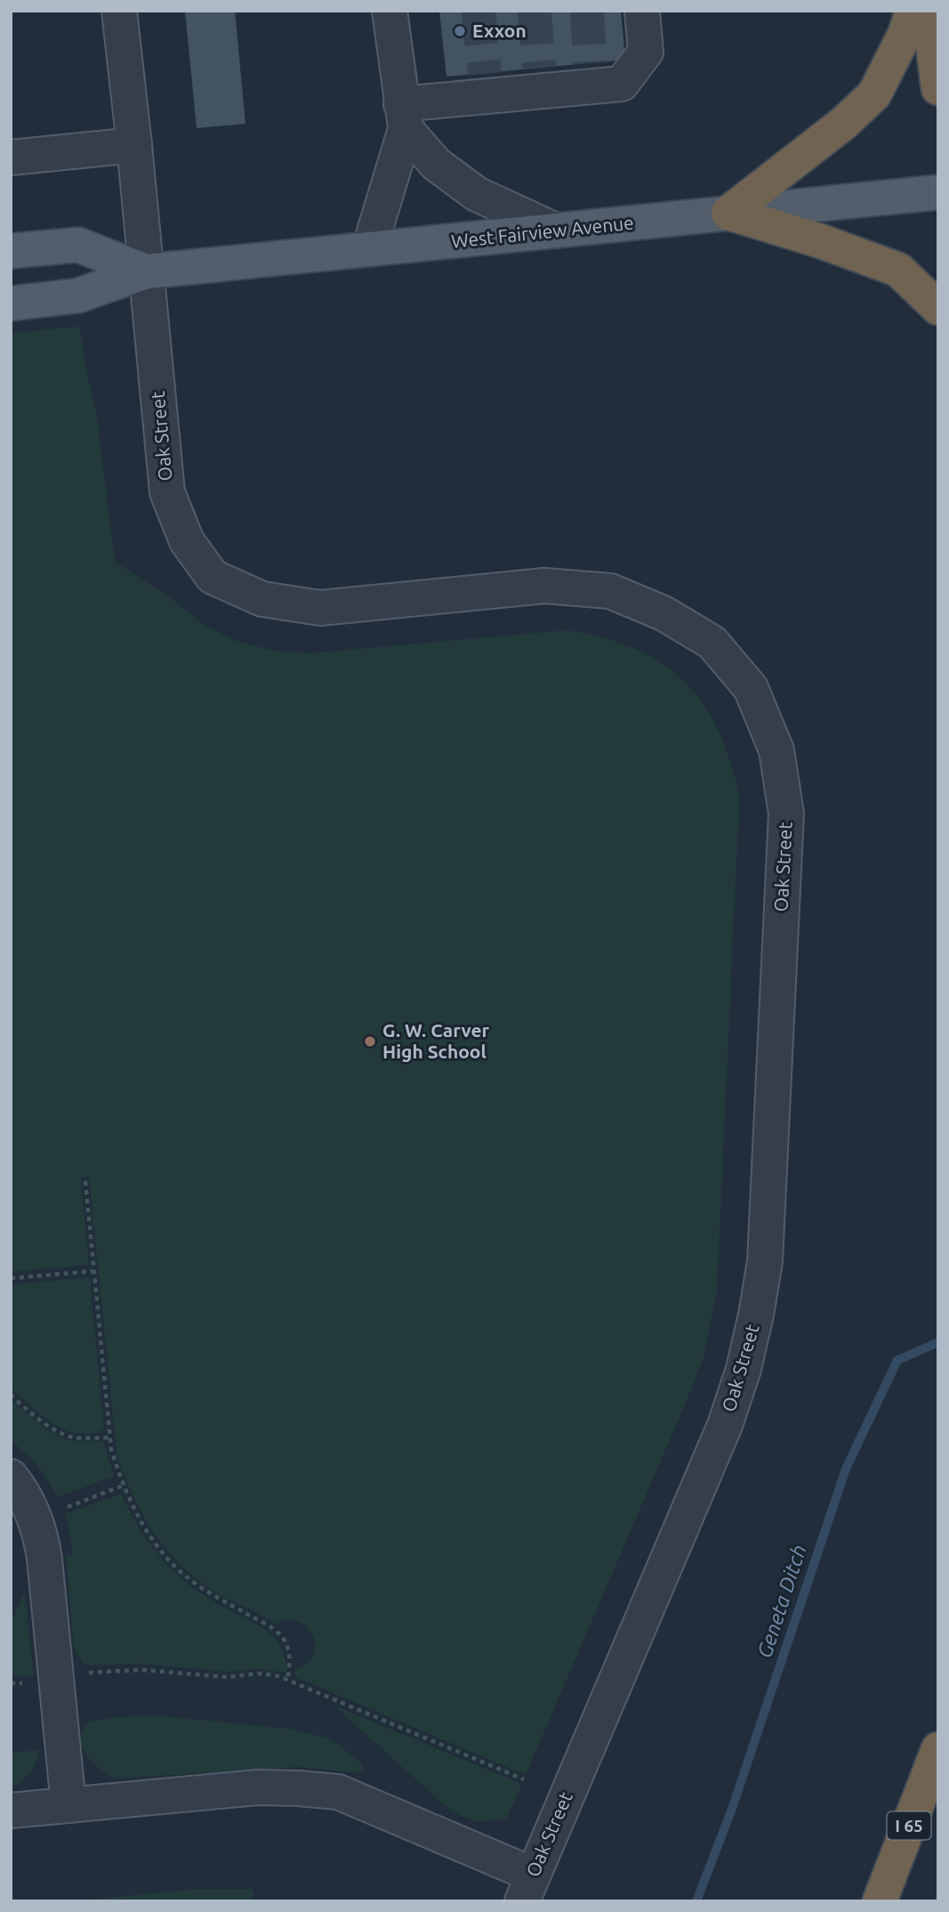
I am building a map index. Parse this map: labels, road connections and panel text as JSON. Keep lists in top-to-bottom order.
{
  "streets": {
    "highway": ["I 65"],
    "main road": ["West Fairview Avenue"],
    "street": ["Oak Street"]
  },
  "crossings": [
    ["West Fairview Avenue", "Oak Street"]
  ],
  "water": ["Geneta Ditch"],
  "places": ["Exxon", "G. W. Carver High School"]
}
